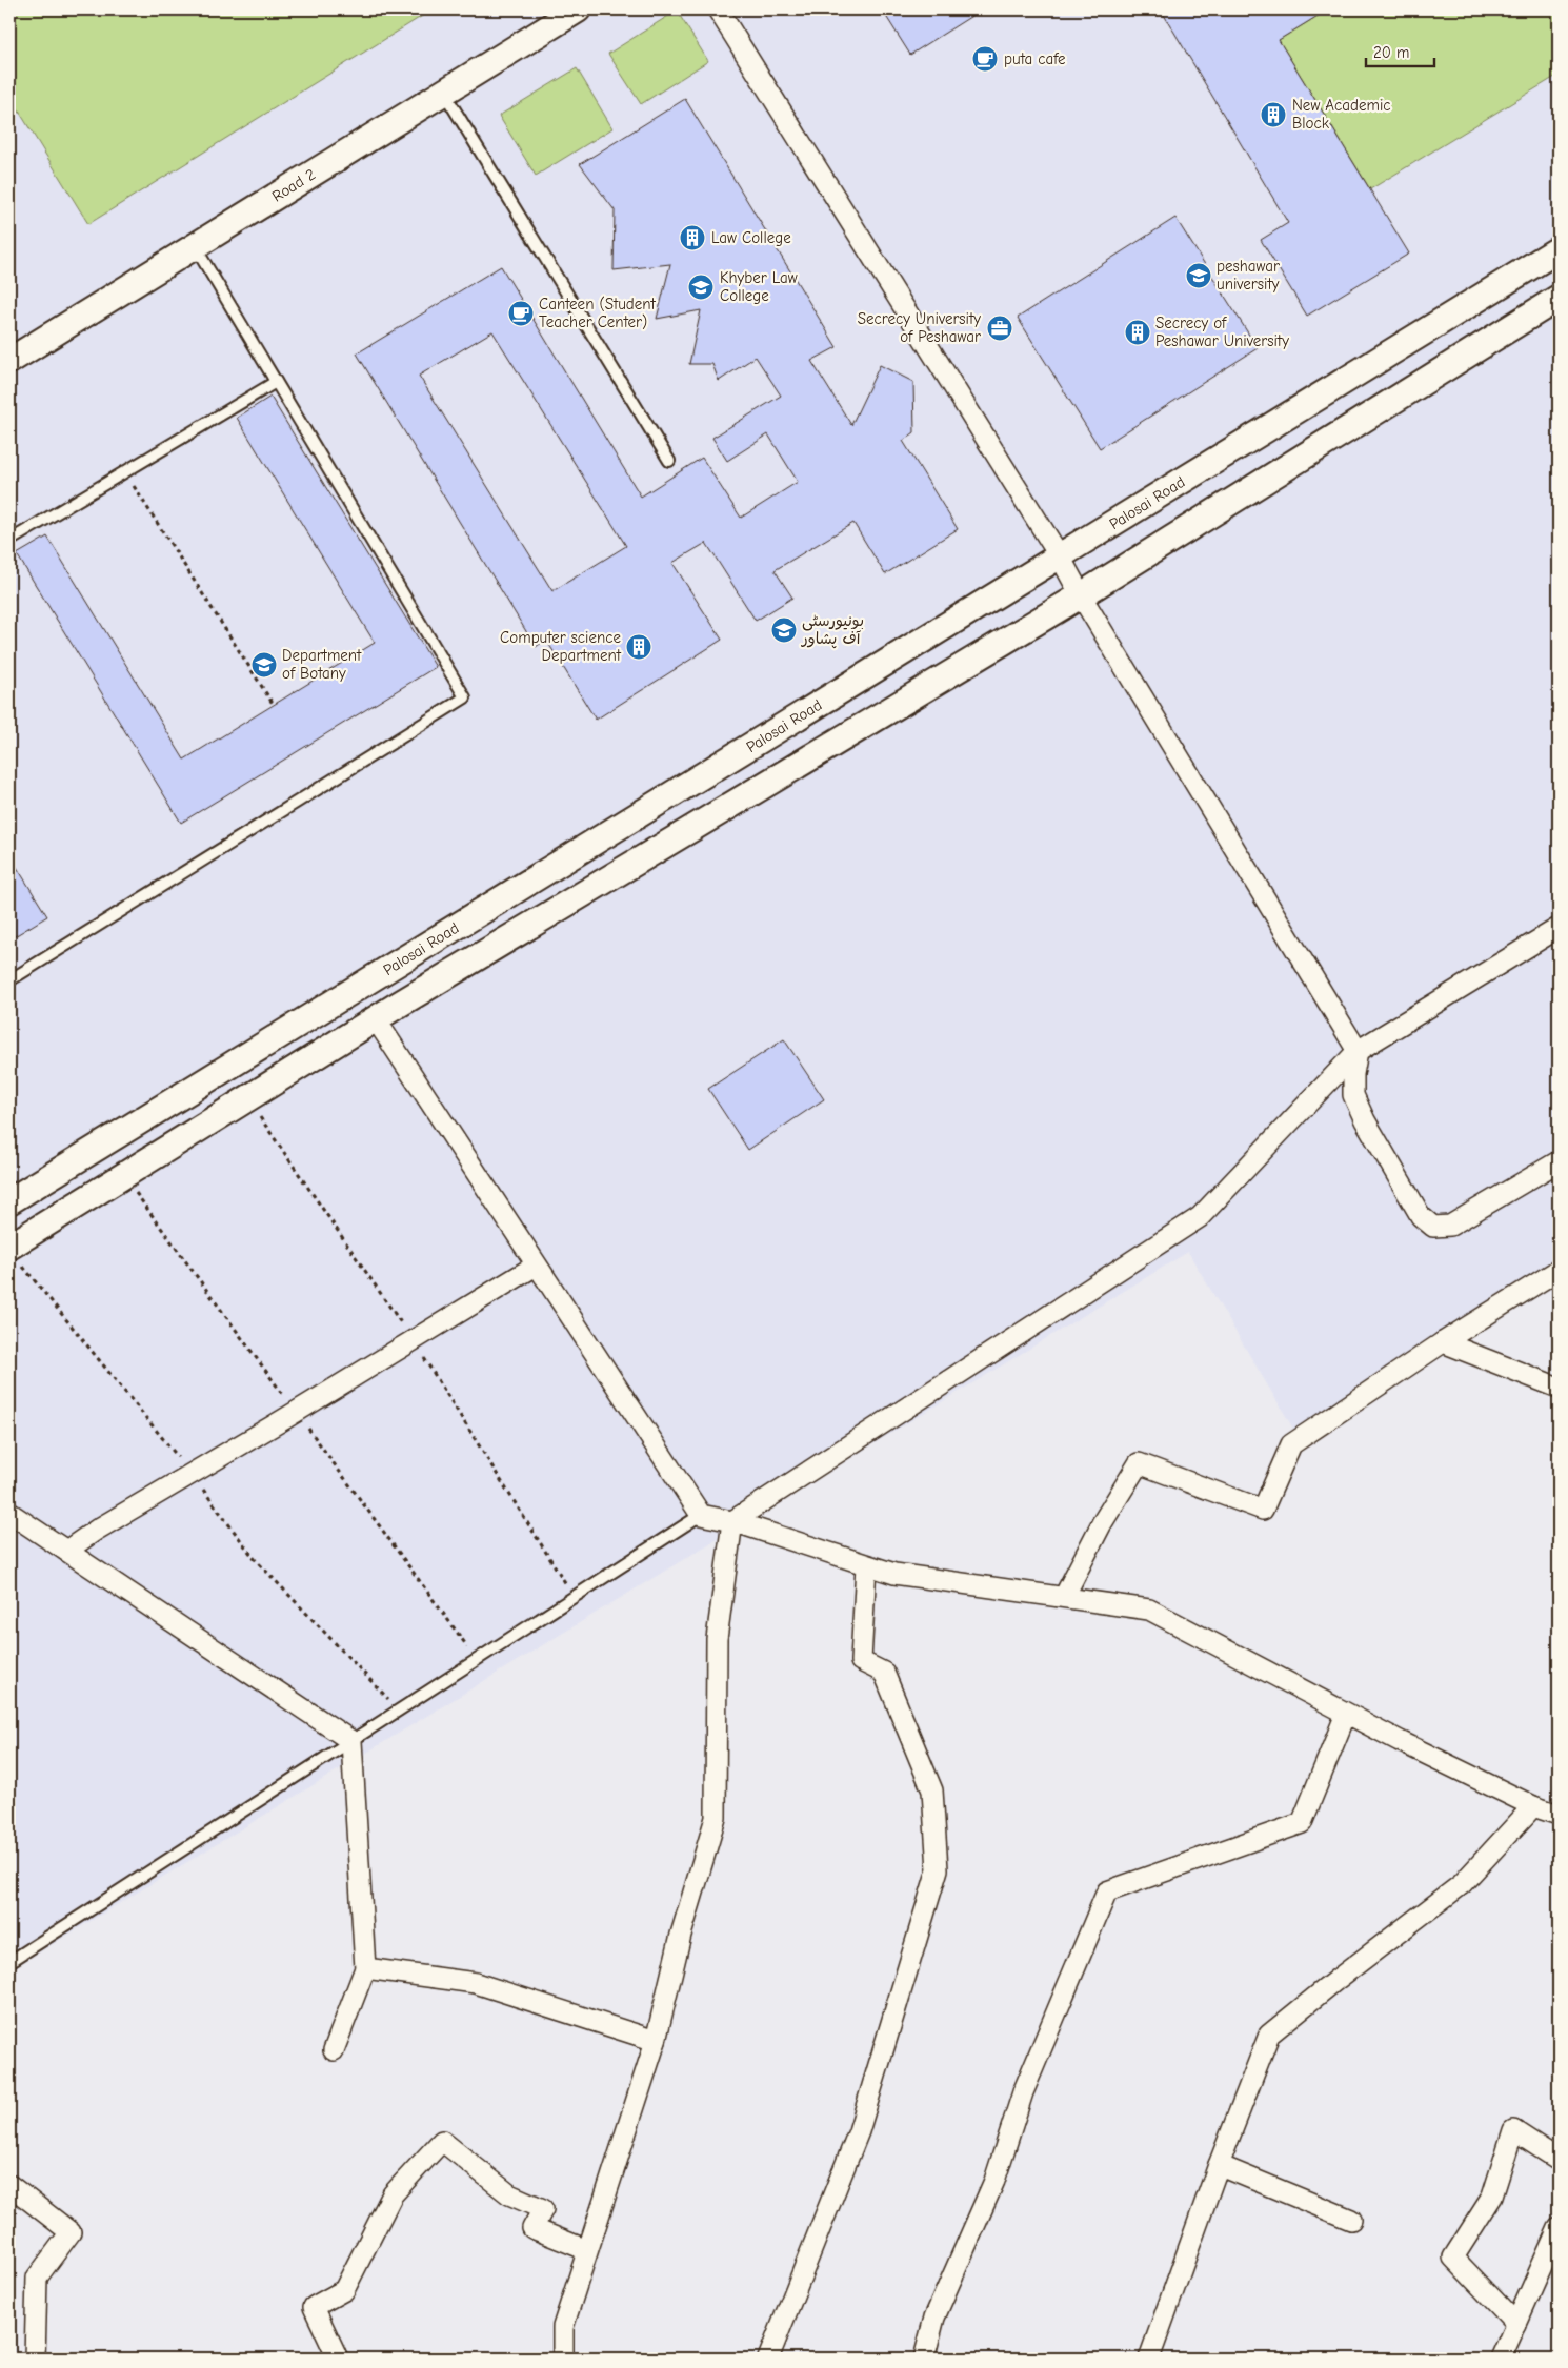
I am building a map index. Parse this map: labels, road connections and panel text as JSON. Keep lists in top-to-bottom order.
{
  "streets": {
    "street": ["Road 2", "Palosai Road"]
  },
  "places": {
    "cafe": ["puta cafe", "Canteen (Student Teacher Center)"],
    "building": [
      "New Academic Block",
      "Law College",
      "Secrecy of Peshawar University",
      "Computer science Department"
    ],
    "school or university": [
      "peshawar university",
      "Khyber Law College",
      "یونیورسٹی آف پشاور",
      "Department of Botany"
    ],
    "office": ["Secrecy University of Peshawar"]
  },
  "scale_bar": "20 m"
}
